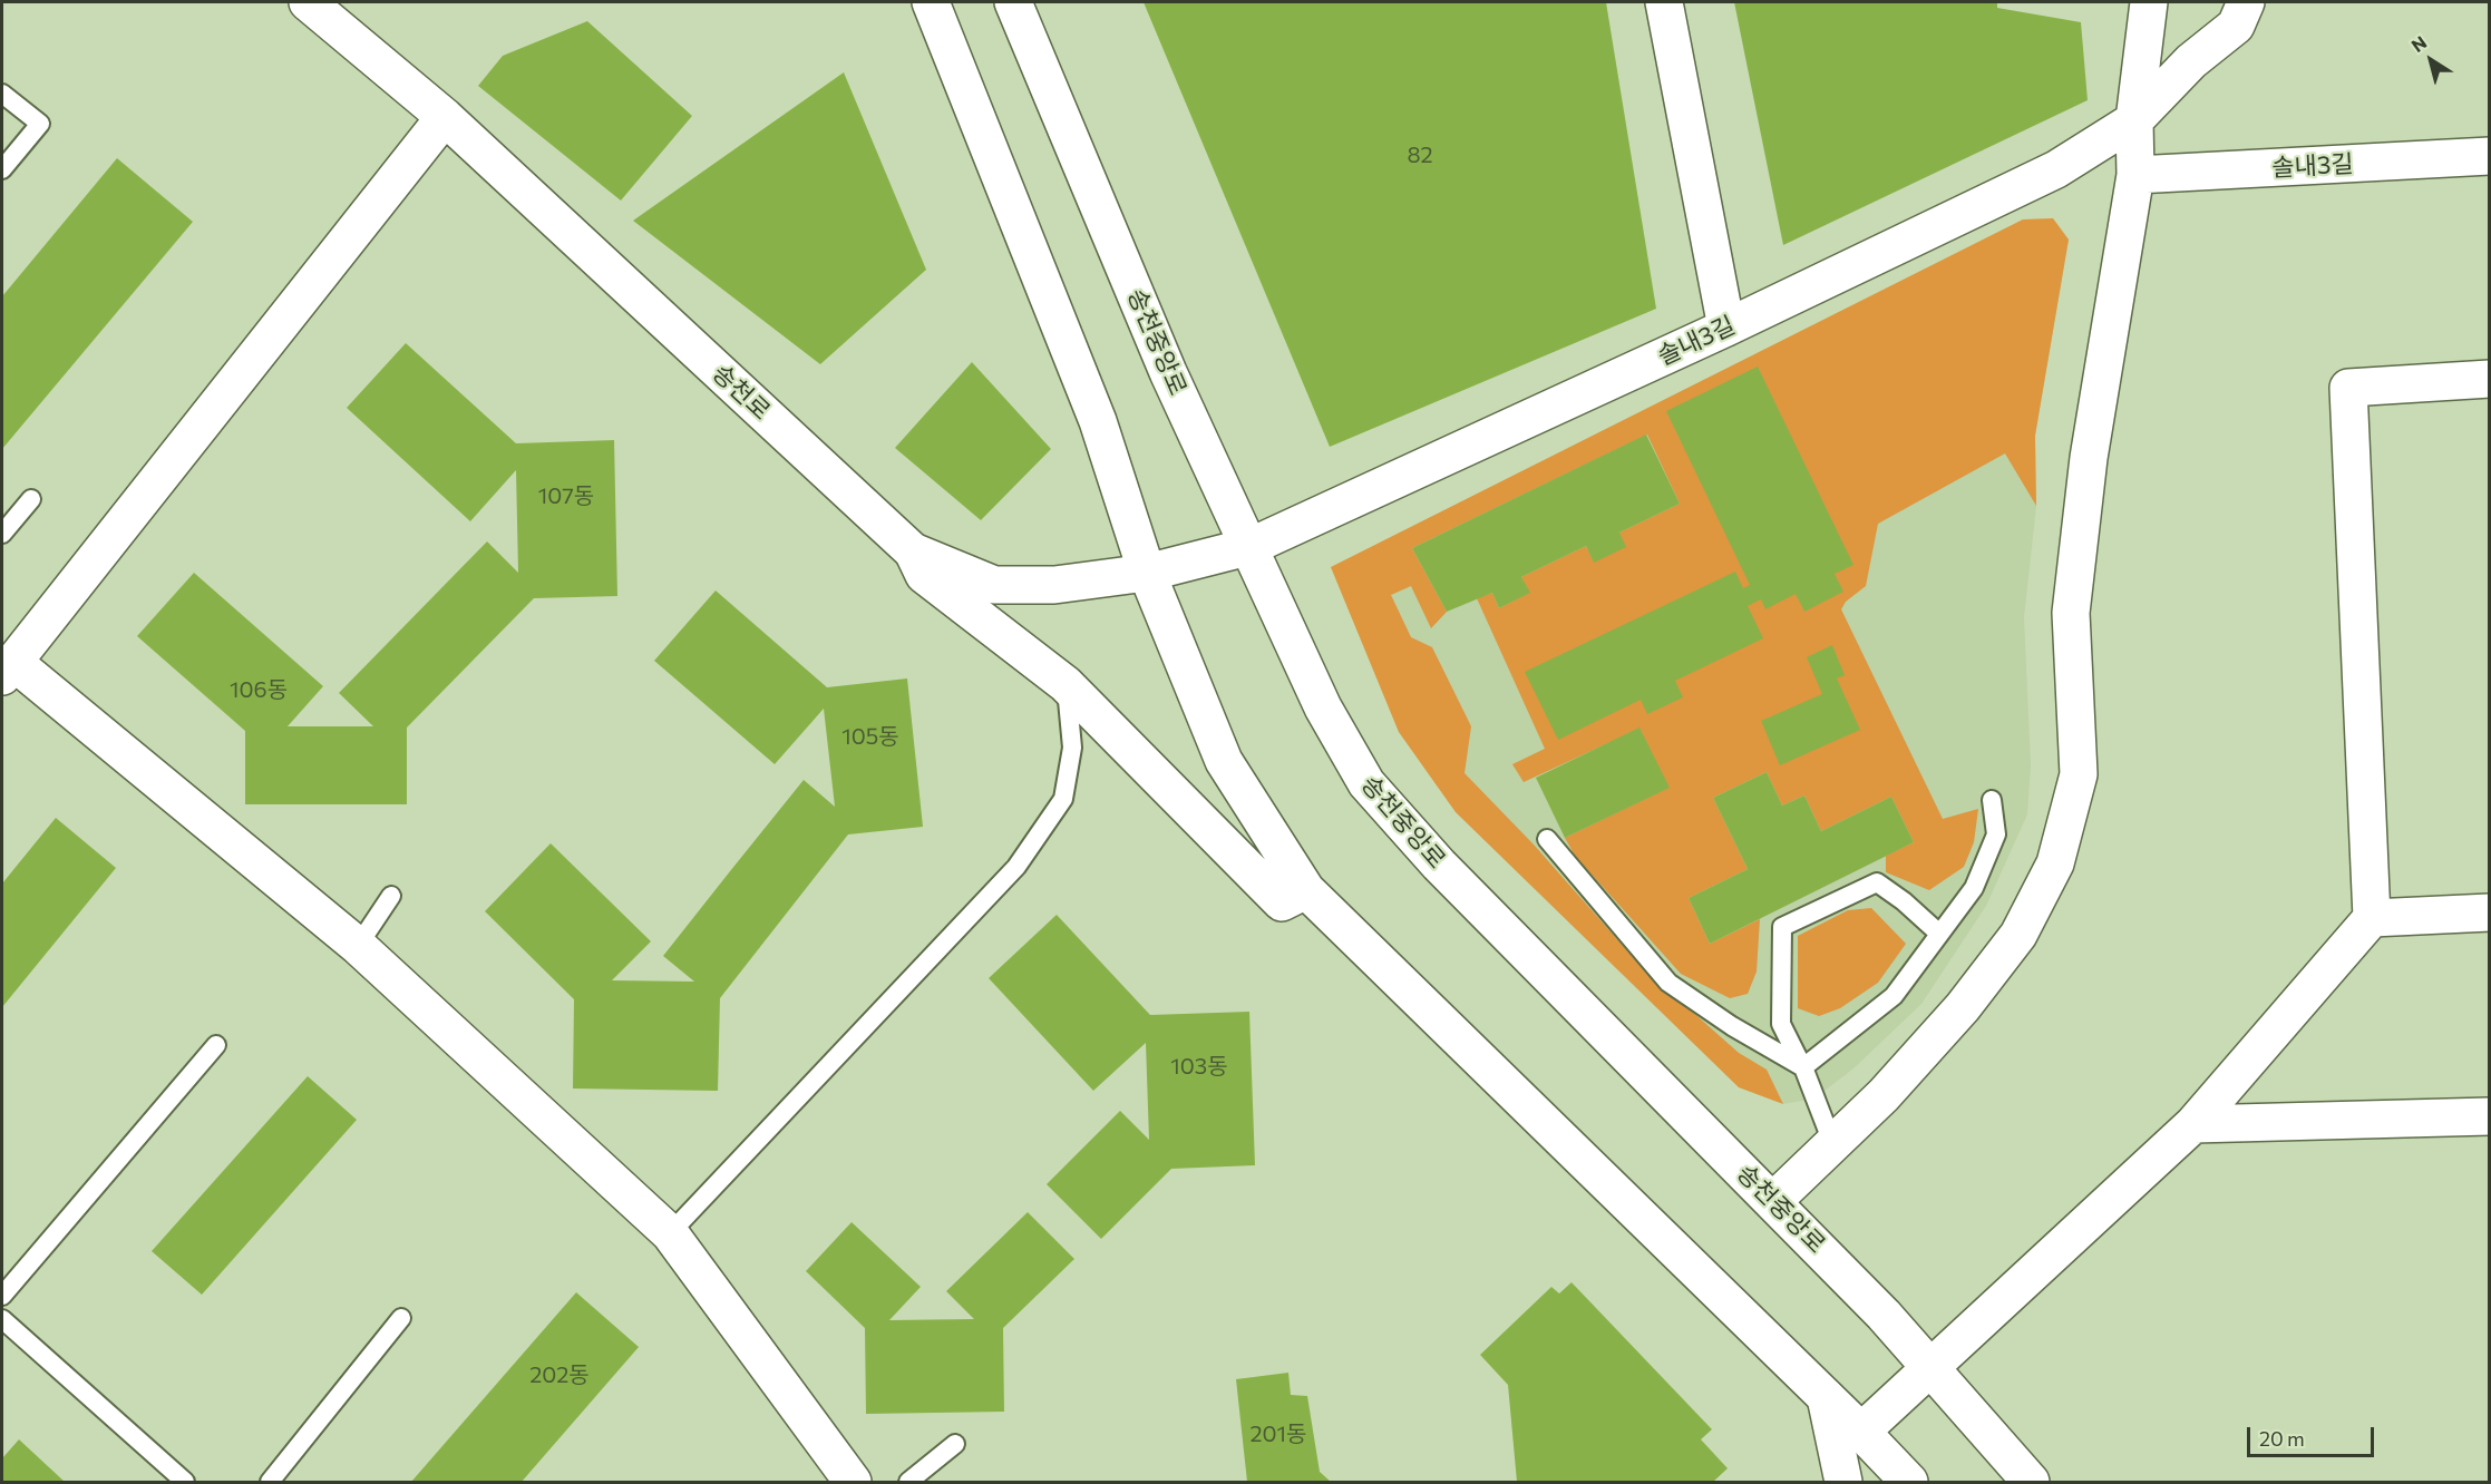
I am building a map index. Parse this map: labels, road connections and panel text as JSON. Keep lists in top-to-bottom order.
{
  "streets": {
    "street": ["솔내3길", "송천중앙로", "송천로"]
  },
  "crossings": [
    ["솔내3길", "송천중앙로"],
    ["솔내3길", "송천로"],
    ["송천중앙로", "송천로"]
  ],
  "house_numbers": [
    "82",
    "107동",
    "106동",
    "105동",
    "103동",
    "202동",
    "201동"
  ],
  "scale_bar": "20 m",
  "north": "top left"
}
